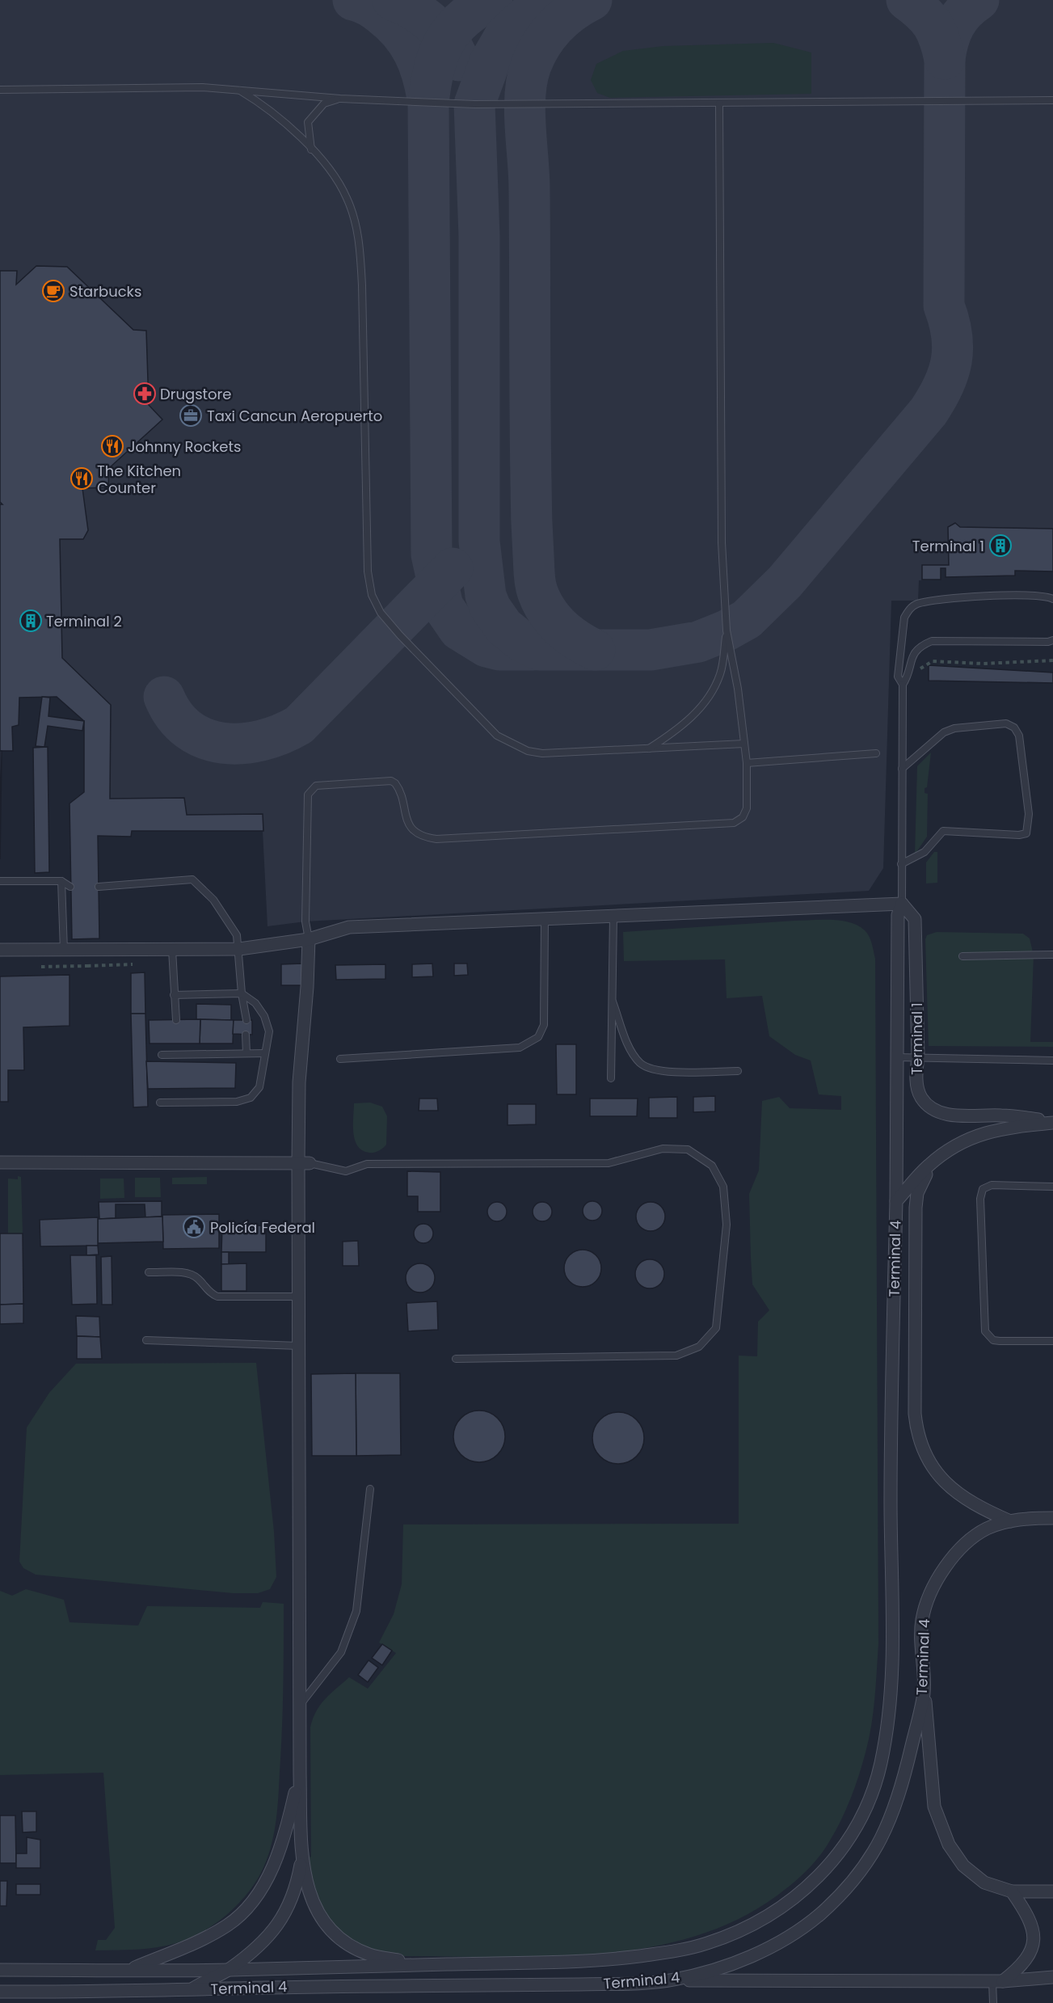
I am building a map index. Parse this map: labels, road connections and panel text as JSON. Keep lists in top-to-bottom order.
{
  "streets": {
    "street": ["Terminal 1", "Terminal 4"]
  },
  "crossings": [
    ["Terminal 1", "Terminal 4"]
  ],
  "places": {
    "cafe": ["Starbucks"],
    "pharmacy": ["Drugstore"],
    "office": ["Taxi Cancun Aeropuerto"],
    "restaurant": ["Johnny Rockets", "The Kitchen Counter"],
    "building": ["Terminal 1", "Terminal 2"],
    "public building": ["Policía Federal"]
  }
}
